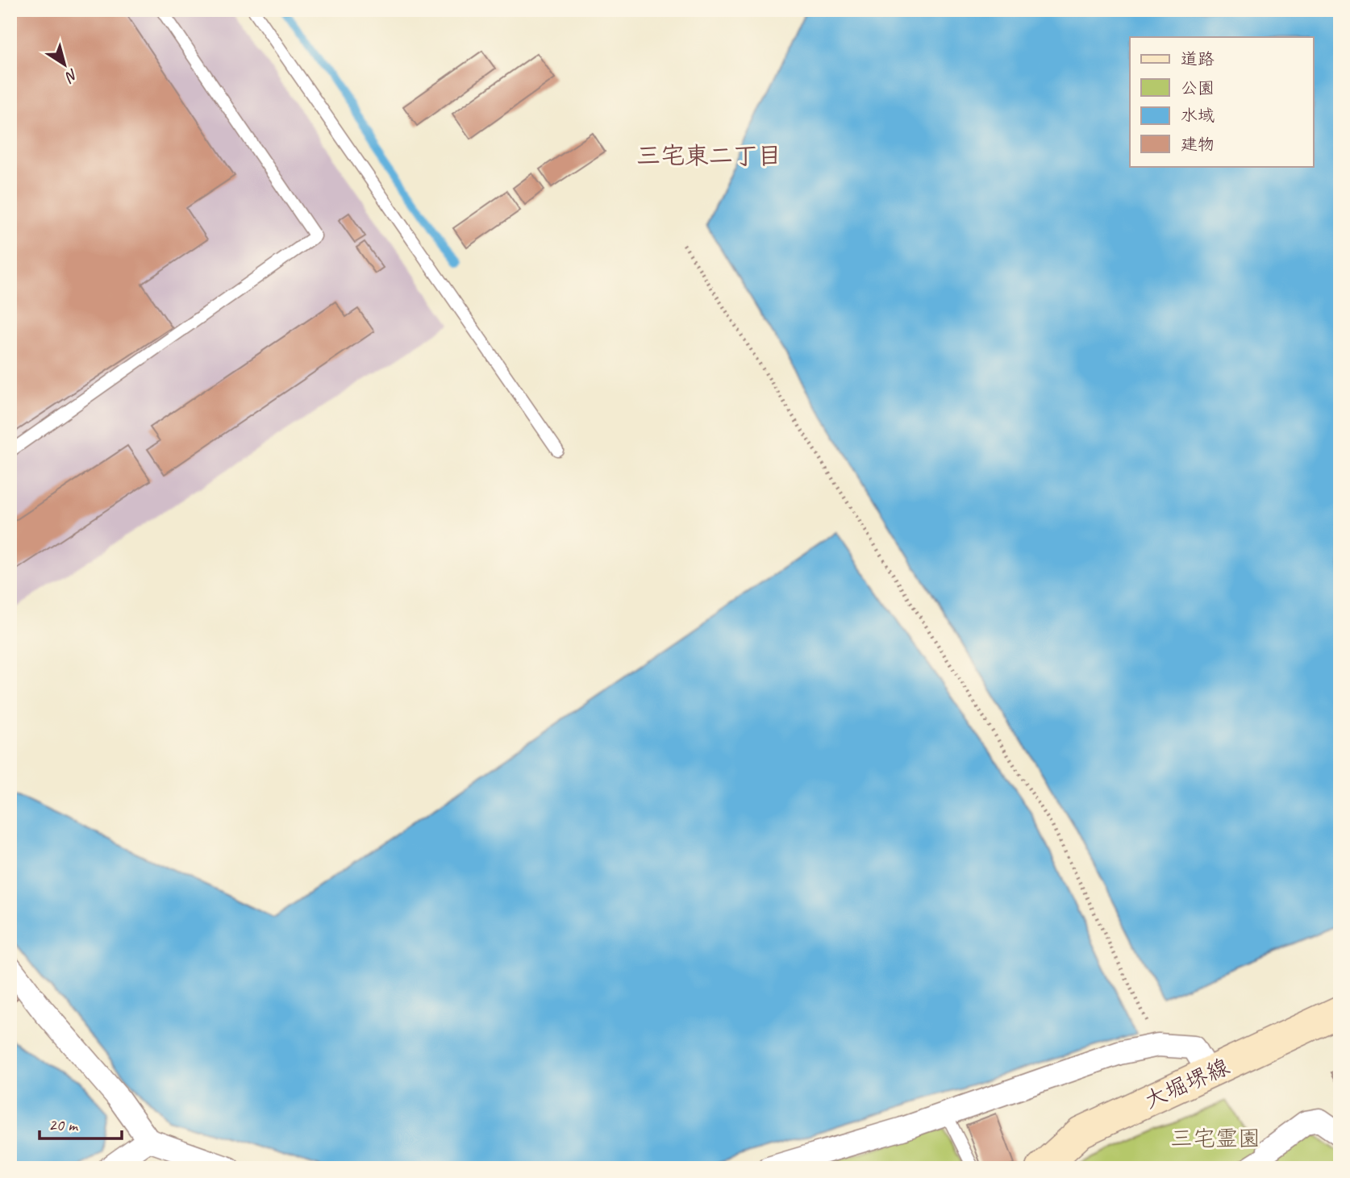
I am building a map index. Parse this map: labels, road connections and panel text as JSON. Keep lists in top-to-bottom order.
{
  "streets": {
    "main road": ["大堀堺線"]
  },
  "districts": ["三宅東二丁目"],
  "parks": ["三宅霊園"],
  "legend": [
    "道路",
    "公園",
    "水域",
    "建物"
  ],
  "scale_bar": "20 m",
  "north": "bottom right"
}
